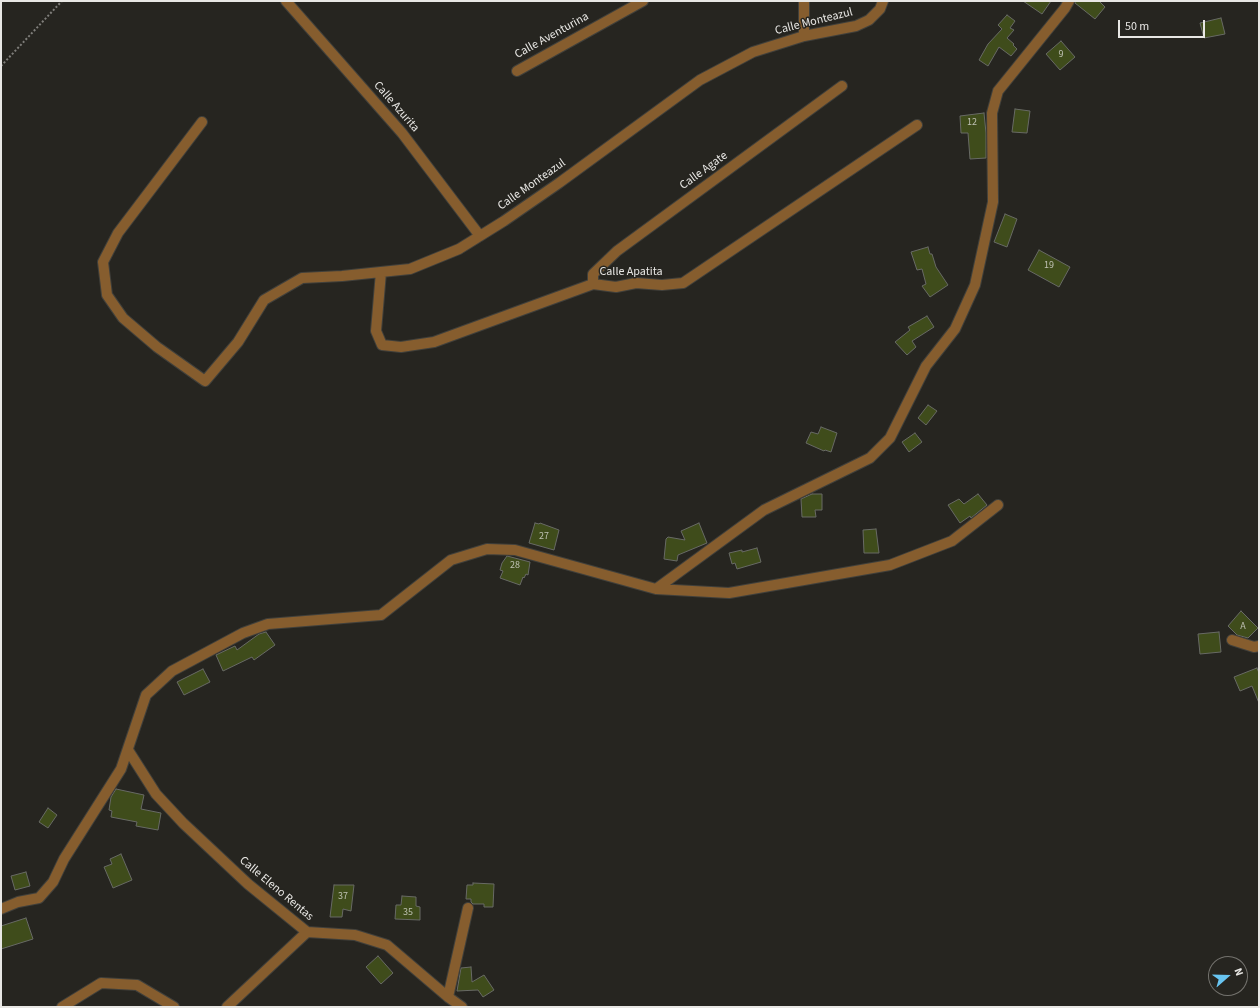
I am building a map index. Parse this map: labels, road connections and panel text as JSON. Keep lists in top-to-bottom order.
{
  "streets": {
    "street": [
      "Calle Monteazul",
      "Calle Aventurina",
      "Calle Azurita",
      "Calle Agate",
      "Calle Apatita",
      "Calle Eleno Rentas"
    ]
  },
  "crossings": [
    ["Calle Monteazul", "Calle Azurita"],
    ["Calle Monteazul", "Calle Apatita"],
    ["Calle Agate", "Calle Apatita"]
  ],
  "house_numbers": [
    "9",
    "12",
    "19",
    "27",
    "28",
    "A",
    "37",
    "35"
  ],
  "scale_bar": "50 m",
  "north": "right"
}
